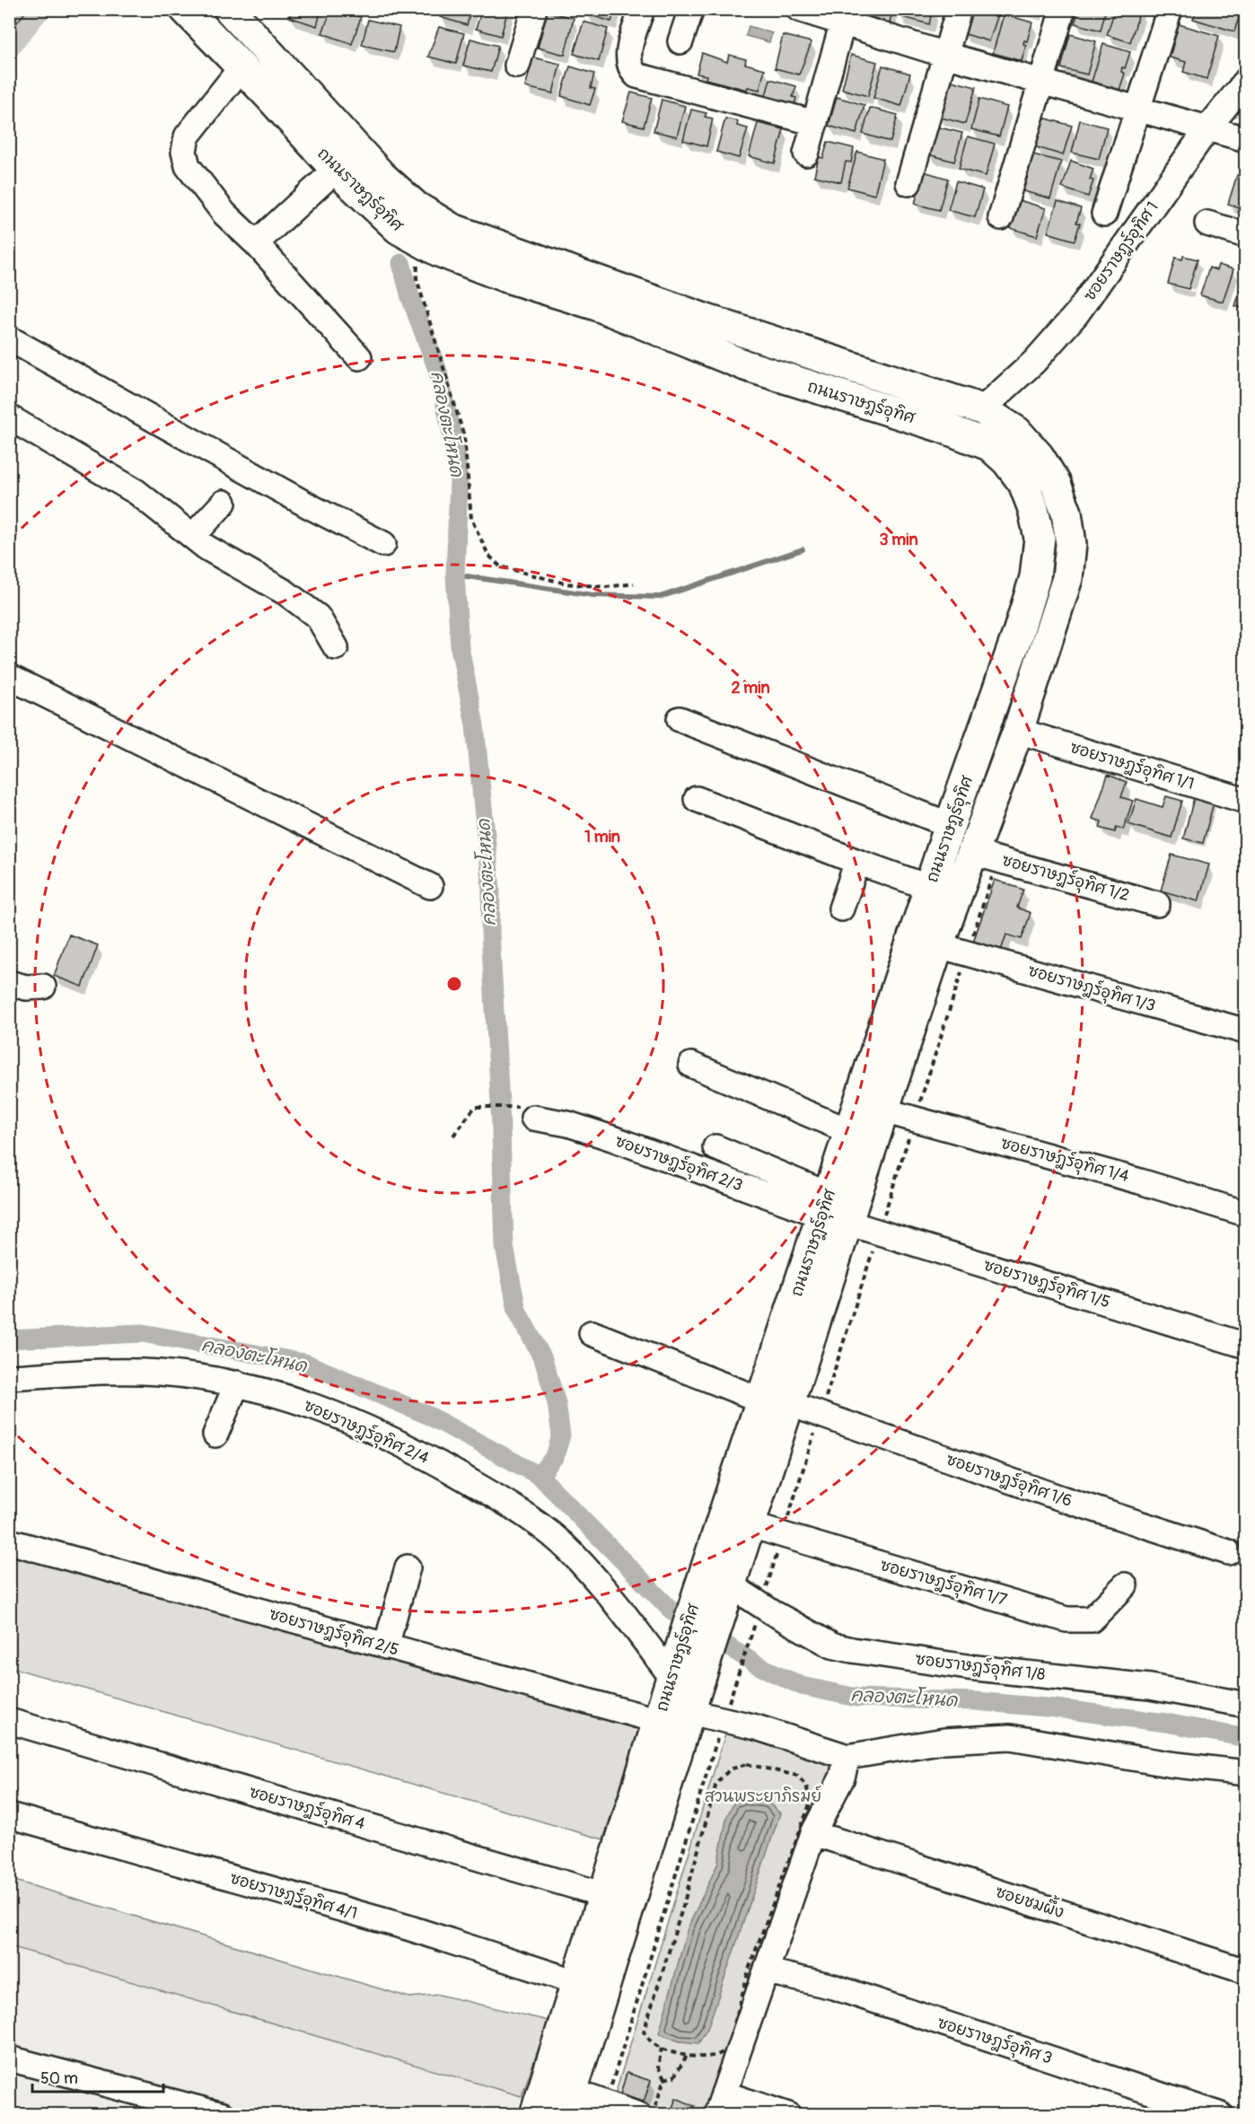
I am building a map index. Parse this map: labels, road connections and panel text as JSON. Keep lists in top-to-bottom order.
{
  "streets": {
    "main road": ["ถนนราษฎร์อุทิศ"],
    "street": [
      "ซอยราษฎร์อุทิศ 1",
      "ซอยราษฎร์อุทิศ 1/1",
      "ซอยราษฎร์อุทิศ 1/2",
      "ซอยราษฎร์อุทิศ 1/3",
      "ซอยราษฎร์อุทิศ 1/4",
      "ซอยราษฎร์อุทิศ 2/3",
      "ซอยราษฎร์อุทิศ 1/5",
      "ซอยราษฎร์อุทิศ 2/4",
      "ซอยราษฎร์อุทิศ 1/6",
      "ซอยราษฎร์อุทิศ 1/7",
      "ซอยราษฎร์อุทิศ 2/5",
      "ซอยราษฎร์อุทิศ 1/8",
      "ซอยราษฎร์อุทิศ 4",
      "ซอยราษฎร์อุทิศ 4/1",
      "ซอยชมผึ้ง",
      "ซอยราษฎร์อุทิศ 3"
    ]
  },
  "crossings": [
    ["ถนนราษฎร์อุทิศ", "ซอยราษฎร์อุทิศ 1"],
    ["ถนนราษฎร์อุทิศ", "ซอยราษฎร์อุทิศ 1/1"],
    ["ถนนราษฎร์อุทิศ", "ซอยราษฎร์อุทิศ 1/2"],
    ["ถนนราษฎร์อุทิศ", "ซอยราษฎร์อุทิศ 1/3"],
    ["ถนนราษฎร์อุทิศ", "ซอยราษฎร์อุทิศ 1/4"],
    ["ถนนราษฎร์อุทิศ", "ซอยราษฎร์อุทิศ 2/3"],
    ["ถนนราษฎร์อุทิศ", "ซอยราษฎร์อุทิศ 1/5"],
    ["ถนนราษฎร์อุทิศ", "ซอยราษฎร์อุทิศ 2/4"],
    ["ถนนราษฎร์อุทิศ", "ซอยราษฎร์อุทิศ 1/6"],
    ["ถนนราษฎร์อุทิศ", "ซอยราษฎร์อุทิศ 1/7"],
    ["ถนนราษฎร์อุทิศ", "ซอยราษฎร์อุทิศ 2/5"],
    ["ถนนราษฎร์อุทิศ", "ซอยราษฎร์อุทิศ 1/8"],
    ["ถนนราษฎร์อุทิศ", "ซอยราษฎร์อุทิศ 4"],
    ["ถนนราษฎร์อุทิศ", "ซอยราษฎร์อุทิศ 4/1"],
    ["ซอยราษฎร์อุทิศ 2/3", "ซอยราษฎร์อุทิศ 1/5"]
  ],
  "water": ["คลองตะโหนด"],
  "parks": ["สวนพระยาภิรมย์"],
  "scale_bar": "50 m",
  "rings": ["3 min", "2 min", "1 min"]
}
